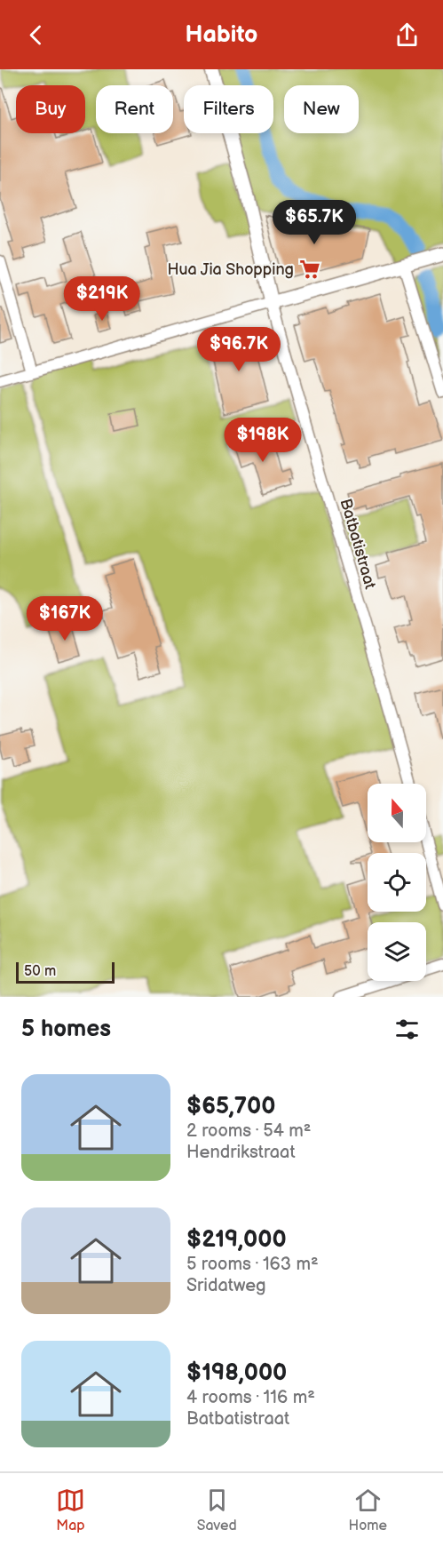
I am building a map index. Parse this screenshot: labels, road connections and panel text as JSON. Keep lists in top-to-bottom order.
{
  "streets": {
    "street": ["Batbatistraat"]
  },
  "places": {
    "supermarket": ["Hua Jia Shopping"]
  },
  "scale_bar": "50 m",
  "north": "top",
  "page": {
    "header": "Habito",
    "chip": [
      "Buy",
      "Rent",
      "Filters",
      "New"
    ],
    "price": [
      "$65.7K",
      "$219K",
      "$96.7K",
      "$198K",
      "$167K"
    ],
    "scale": "50 m",
    "heading": "5 homes",
    "list": [
      {
        "name": "$65,700",
        "note": "2 rooms · 54 m² · Hendrikstraat"
      },
      {
        "name": "$219,000",
        "note": "5 rooms · 163 m² · Sridatweg"
      },
      {
        "name": "$198,000",
        "note": "4 rooms · 116 m² · Batbatistraat"
      }
    ],
    "tabs": ["Map", "Saved", "Home"]
  }
}
